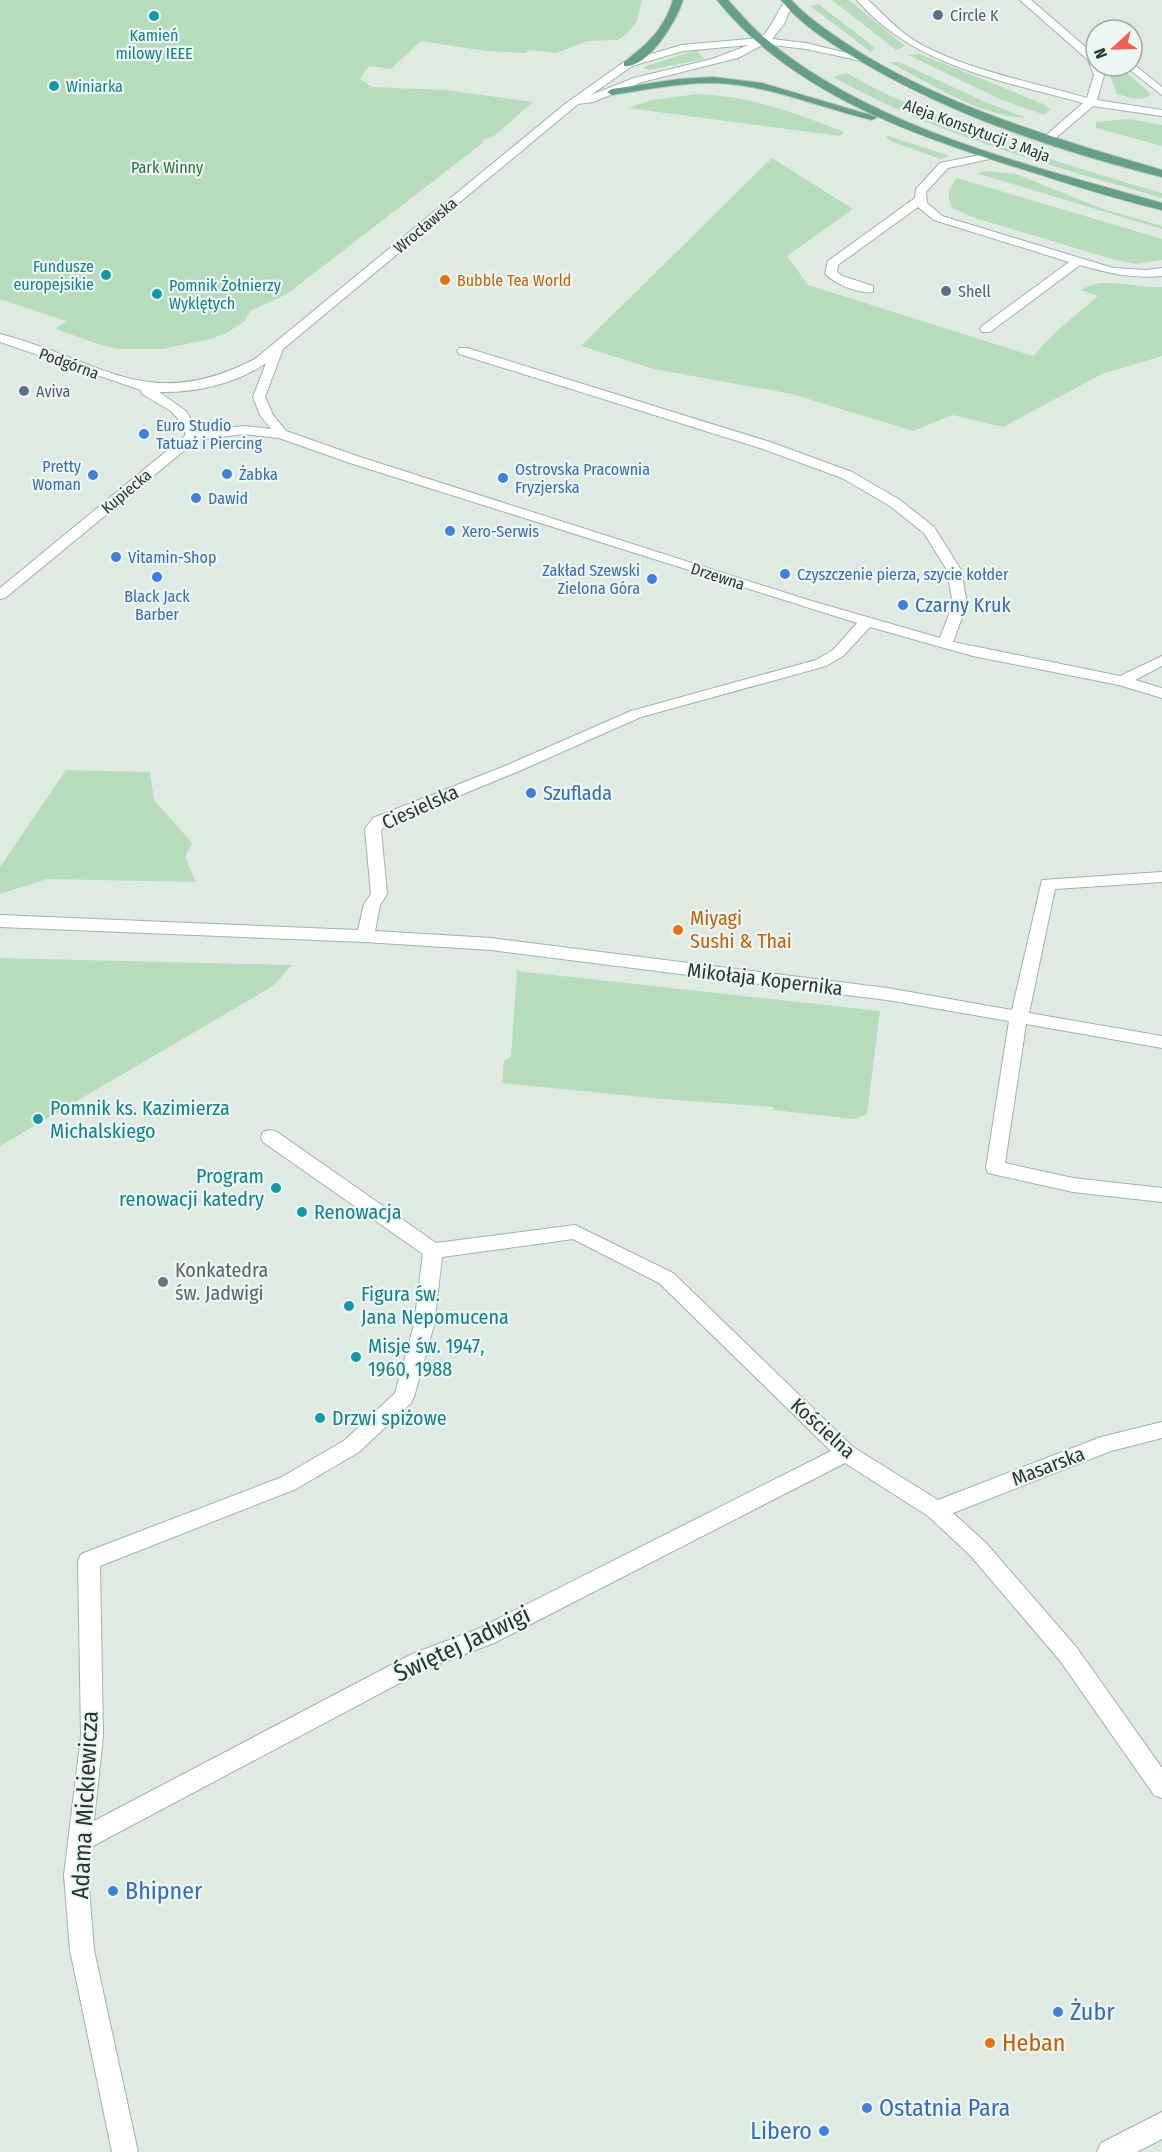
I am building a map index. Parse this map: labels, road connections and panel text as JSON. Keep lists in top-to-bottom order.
{
  "streets": {
    "main road": ["Aleja Konstytucji 3 Maja", "Wrocławska"],
    "street": [
      "Podgórna",
      "Kupiecka",
      "Drzewna",
      "Ciesielska",
      "Mikołaja Kopernika",
      "Kościelna",
      "Masarska",
      "Świętej Jadwigi",
      "Adama Mickiewicza"
    ]
  },
  "crossings": [
    ["Aleja Konstytucji 3 Maja", "Wrocławska"],
    ["Wrocławska", "Podgórna"],
    ["Kupiecka", "Drzewna"],
    ["Drzewna", "Ciesielska"],
    ["Ciesielska", "Mikołaja Kopernika"],
    ["Kościelna", "Masarska"],
    ["Kościelna", "Świętej Jadwigi"],
    ["Kościelna", "Adama Mickiewicza"],
    ["Świętej Jadwigi", "Adama Mickiewicza"]
  ],
  "parks": ["Park Winny"],
  "places": [
    "Circle K",
    "Kamień milowy IEEE",
    "Winiarka",
    "Fundusze europejsikie",
    "Bubble Tea World",
    "Shell",
    "Pomnik Żołnierzy Wyklętych",
    "Aviva",
    "Euro Studio Tatuaż i Piercing",
    "Żabka",
    "Pretty Woman",
    "Ostrovska Pracownia Fryzjerska",
    "Dawid",
    "Xero-Serwis",
    "Vitamin-Shop",
    "Czyszczenie pierza, szycie kołder",
    "Black Jack Barber",
    "Zakład Szewski Zielona Góra",
    "Czarny Kruk",
    "Szuflada",
    "Miyagi Sushi & Thai",
    "Pomnik ks. Kazimierza Michalskiego",
    "Program renowacji katedry",
    "Renowacja",
    "Konkatedra św. Jadwigi",
    "Figura św. Jana Nepomucena",
    "Misje św. 1947, 1960, 1988",
    "Drzwi spiżowe",
    "Bhipner",
    "Żubr",
    "Heban",
    "Ostatnia Para",
    "Libero"
  ],
  "north": "left"
}
